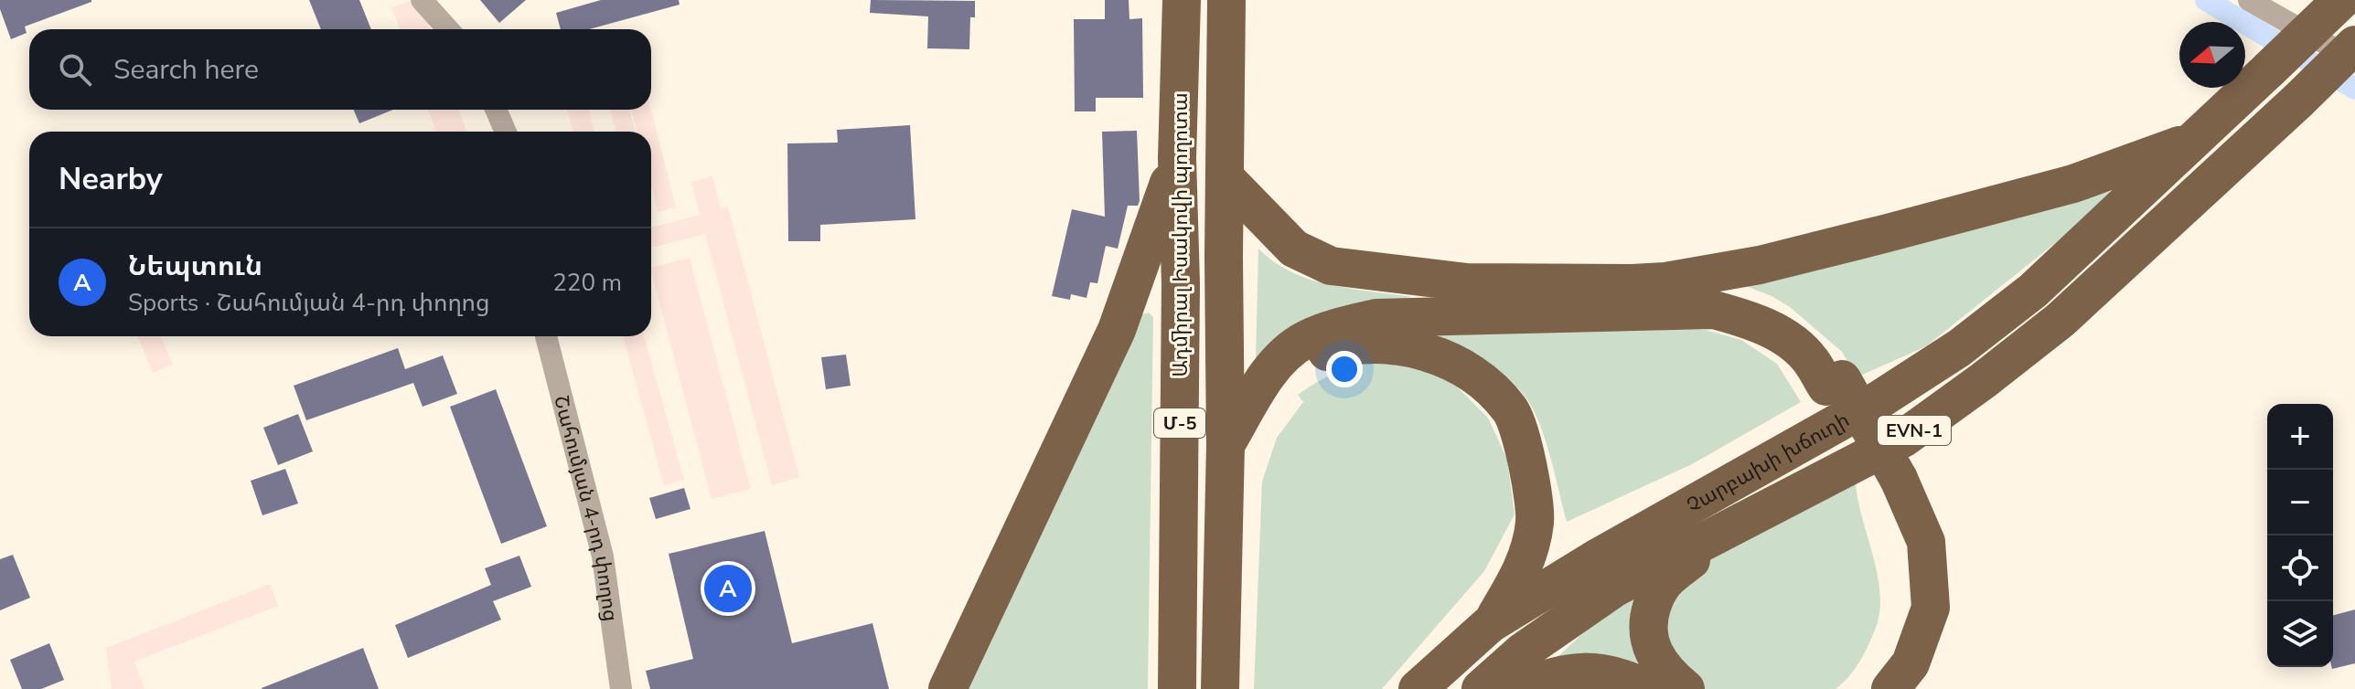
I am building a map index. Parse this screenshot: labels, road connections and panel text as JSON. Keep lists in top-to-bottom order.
{
  "streets": {
    "highway": [
      "Ադմիրալ Իսակովի պողոտա",
      "Մ-5",
      "EVN-1",
      "Չարբախի խճուղի"
    ],
    "street": ["Շահումյան 4-րդ փողոց"]
  },
  "north": "left",
  "page": {
    "search": "Search here",
    "heading": "Nearby",
    "list": [
      {
        "mark": "A",
        "name": "Նեպտուն",
        "note": "Sports · Շահումյան 4-րդ փողոց",
        "value": "220 m"
      }
    ],
    "map_buttons": ["+", "−"],
    "pins": "A"
  }
}
